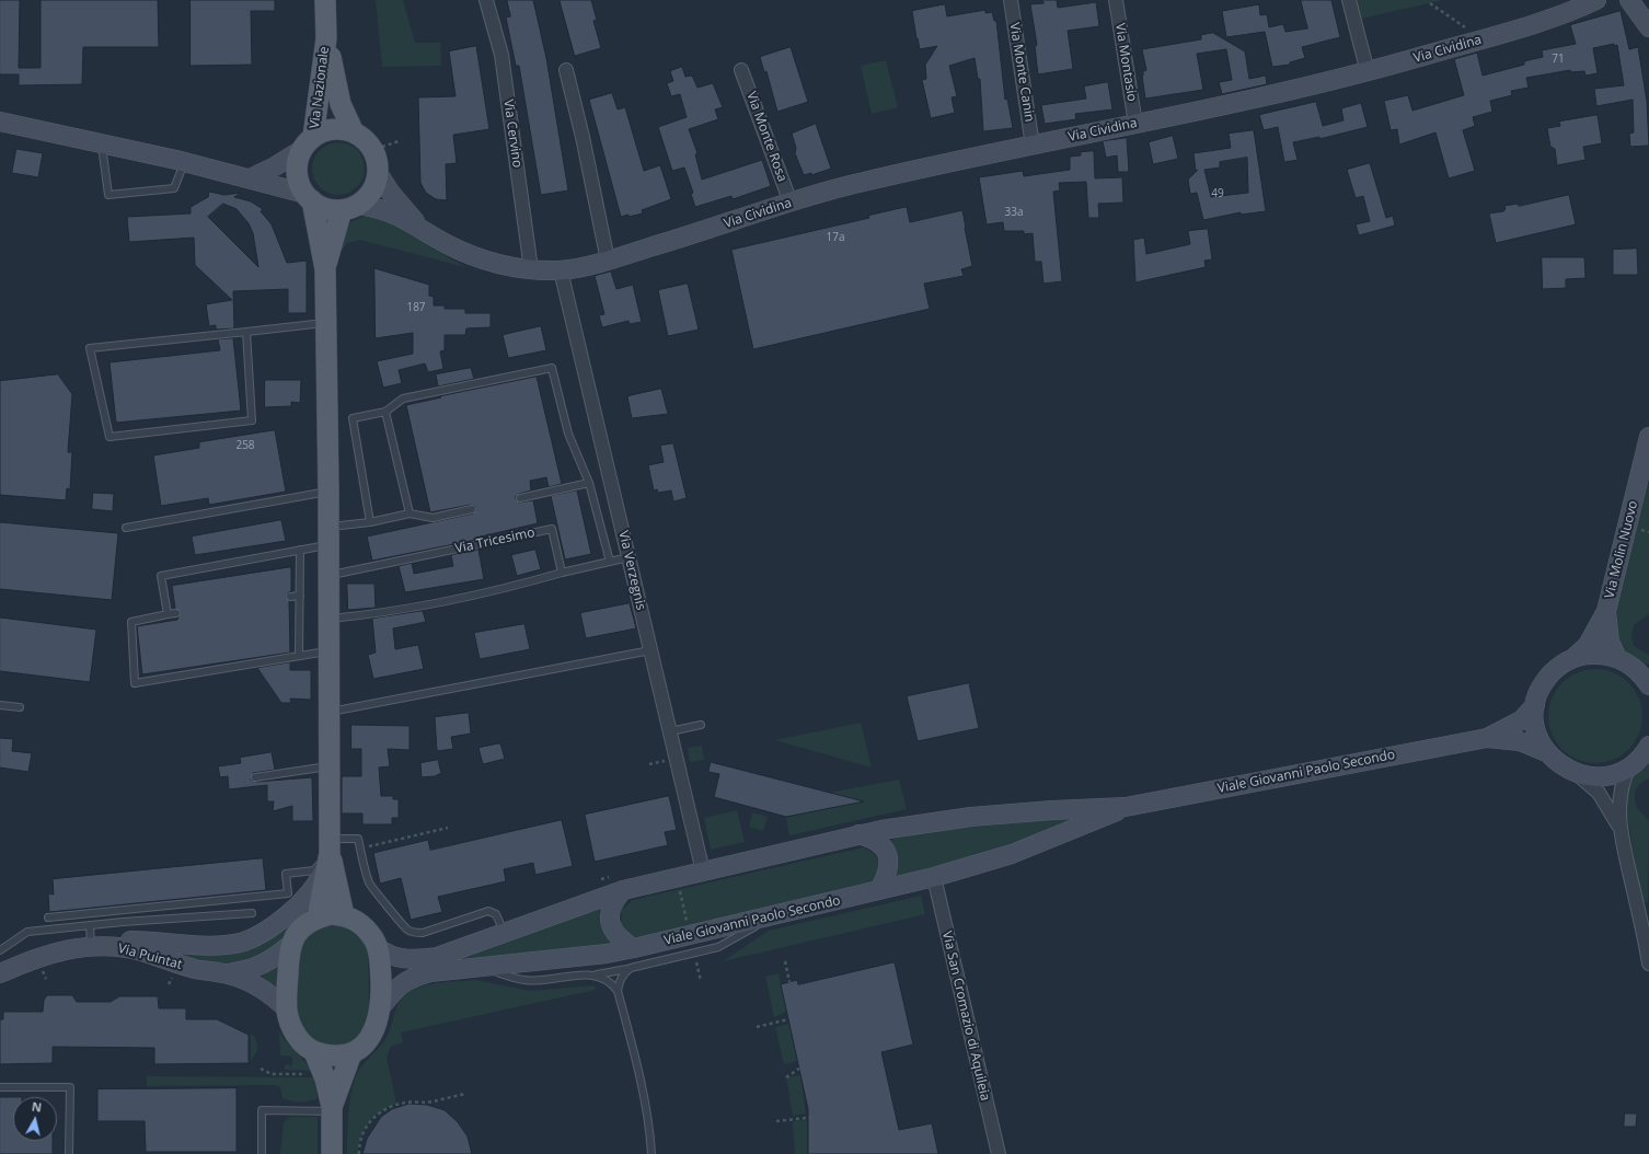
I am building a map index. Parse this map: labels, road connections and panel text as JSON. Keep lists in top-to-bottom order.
{
  "streets": {
    "main road": [
      "Via Cividina",
      "Via Nazionale",
      "Via Molin Nuovo",
      "Viale Giovanni Paolo Secondo",
      "Via Puintat"
    ],
    "street": [
      "Via Montasio",
      "Via Monte Canin",
      "Via Cervino",
      "Via Monte Rosa",
      "Via Verzegnis",
      "Via San Cromazio di Aquileia"
    ],
    "lane": ["Via Tricesimo"]
  },
  "crossings": [
    ["Via Cividina", "Via Montasio"],
    ["Via Cividina", "Via Monte Canin"],
    ["Via Cividina", "Via Nazionale"],
    ["Via Cividina", "Via Cervino"],
    ["Via Cividina", "Via Monte Rosa"],
    ["Via Cividina", "Via Verzegnis"],
    ["Via Molin Nuovo", "Viale Giovanni Paolo Secondo"],
    ["Via Verzegnis", "Viale Giovanni Paolo Secondo"],
    ["Viale Giovanni Paolo Secondo", "Via Puintat"],
    ["Viale Giovanni Paolo Secondo", "Via San Cromazio di Aquileia"]
  ],
  "house_numbers": [
    "71",
    "49",
    "33a",
    "17a",
    "187",
    "258"
  ],
  "north": "top"
}
